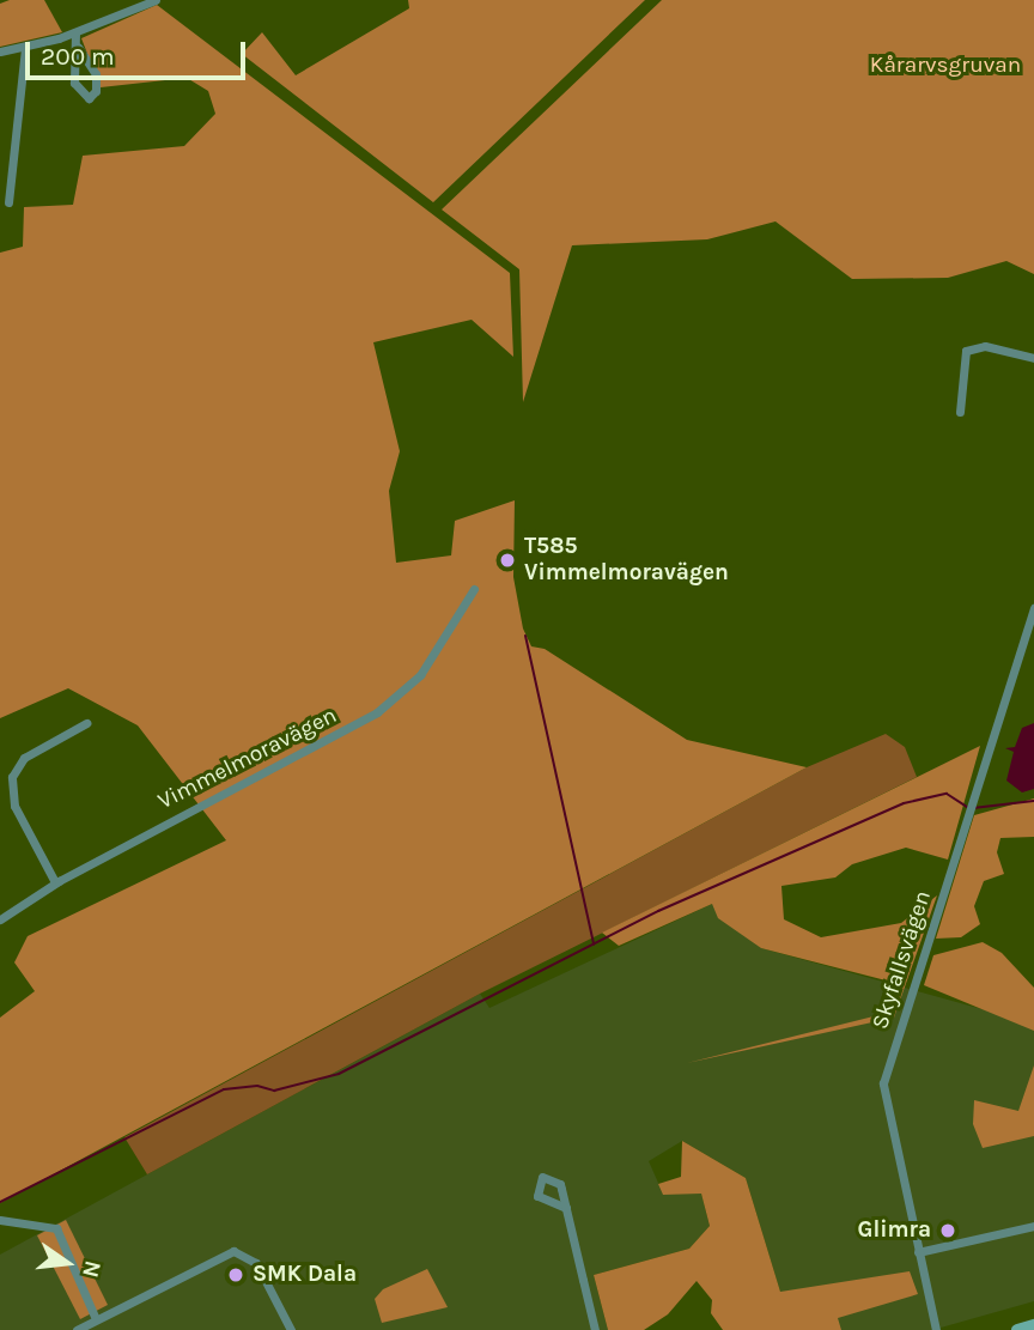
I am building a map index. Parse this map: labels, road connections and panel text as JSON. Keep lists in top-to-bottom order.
{
  "streets": {
    "street": ["Vimmelmoravägen", "Skyfallsvägen"]
  },
  "parks": ["Kårarvsgruvan"],
  "places": ["T585 Vimmelmoravägen", "Glimra", "SMK Dala"],
  "scale_bar": "200 m",
  "north": "right"
}
